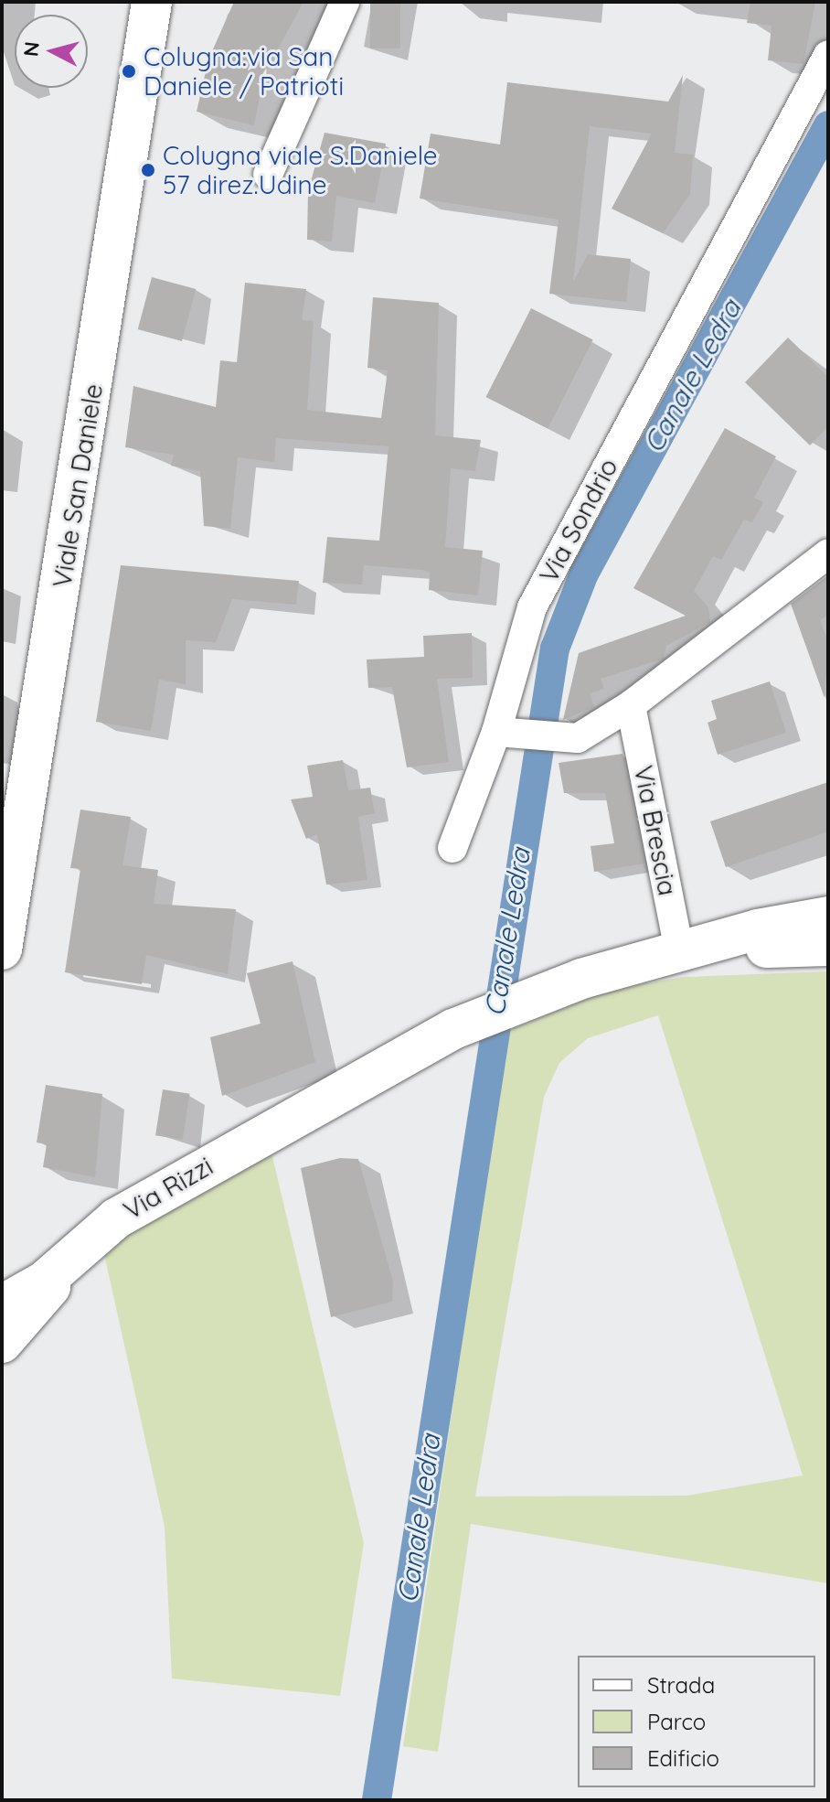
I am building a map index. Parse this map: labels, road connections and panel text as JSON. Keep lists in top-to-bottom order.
{
  "streets": {
    "main road": ["Viale San Daniele", "Via Rizzi"],
    "street": ["Via Sondrio", "Via Brescia"]
  },
  "crossings": [
    ["Via Brescia", "Via Rizzi"]
  ],
  "water": ["Canale Ledra"],
  "places": ["Colugna:via San Daniele / Patrioti", "Colugna viale S.Daniele 57 direz.Udine"],
  "legend": ["Strada", "Parco", "Edificio"],
  "north": "left"
}
